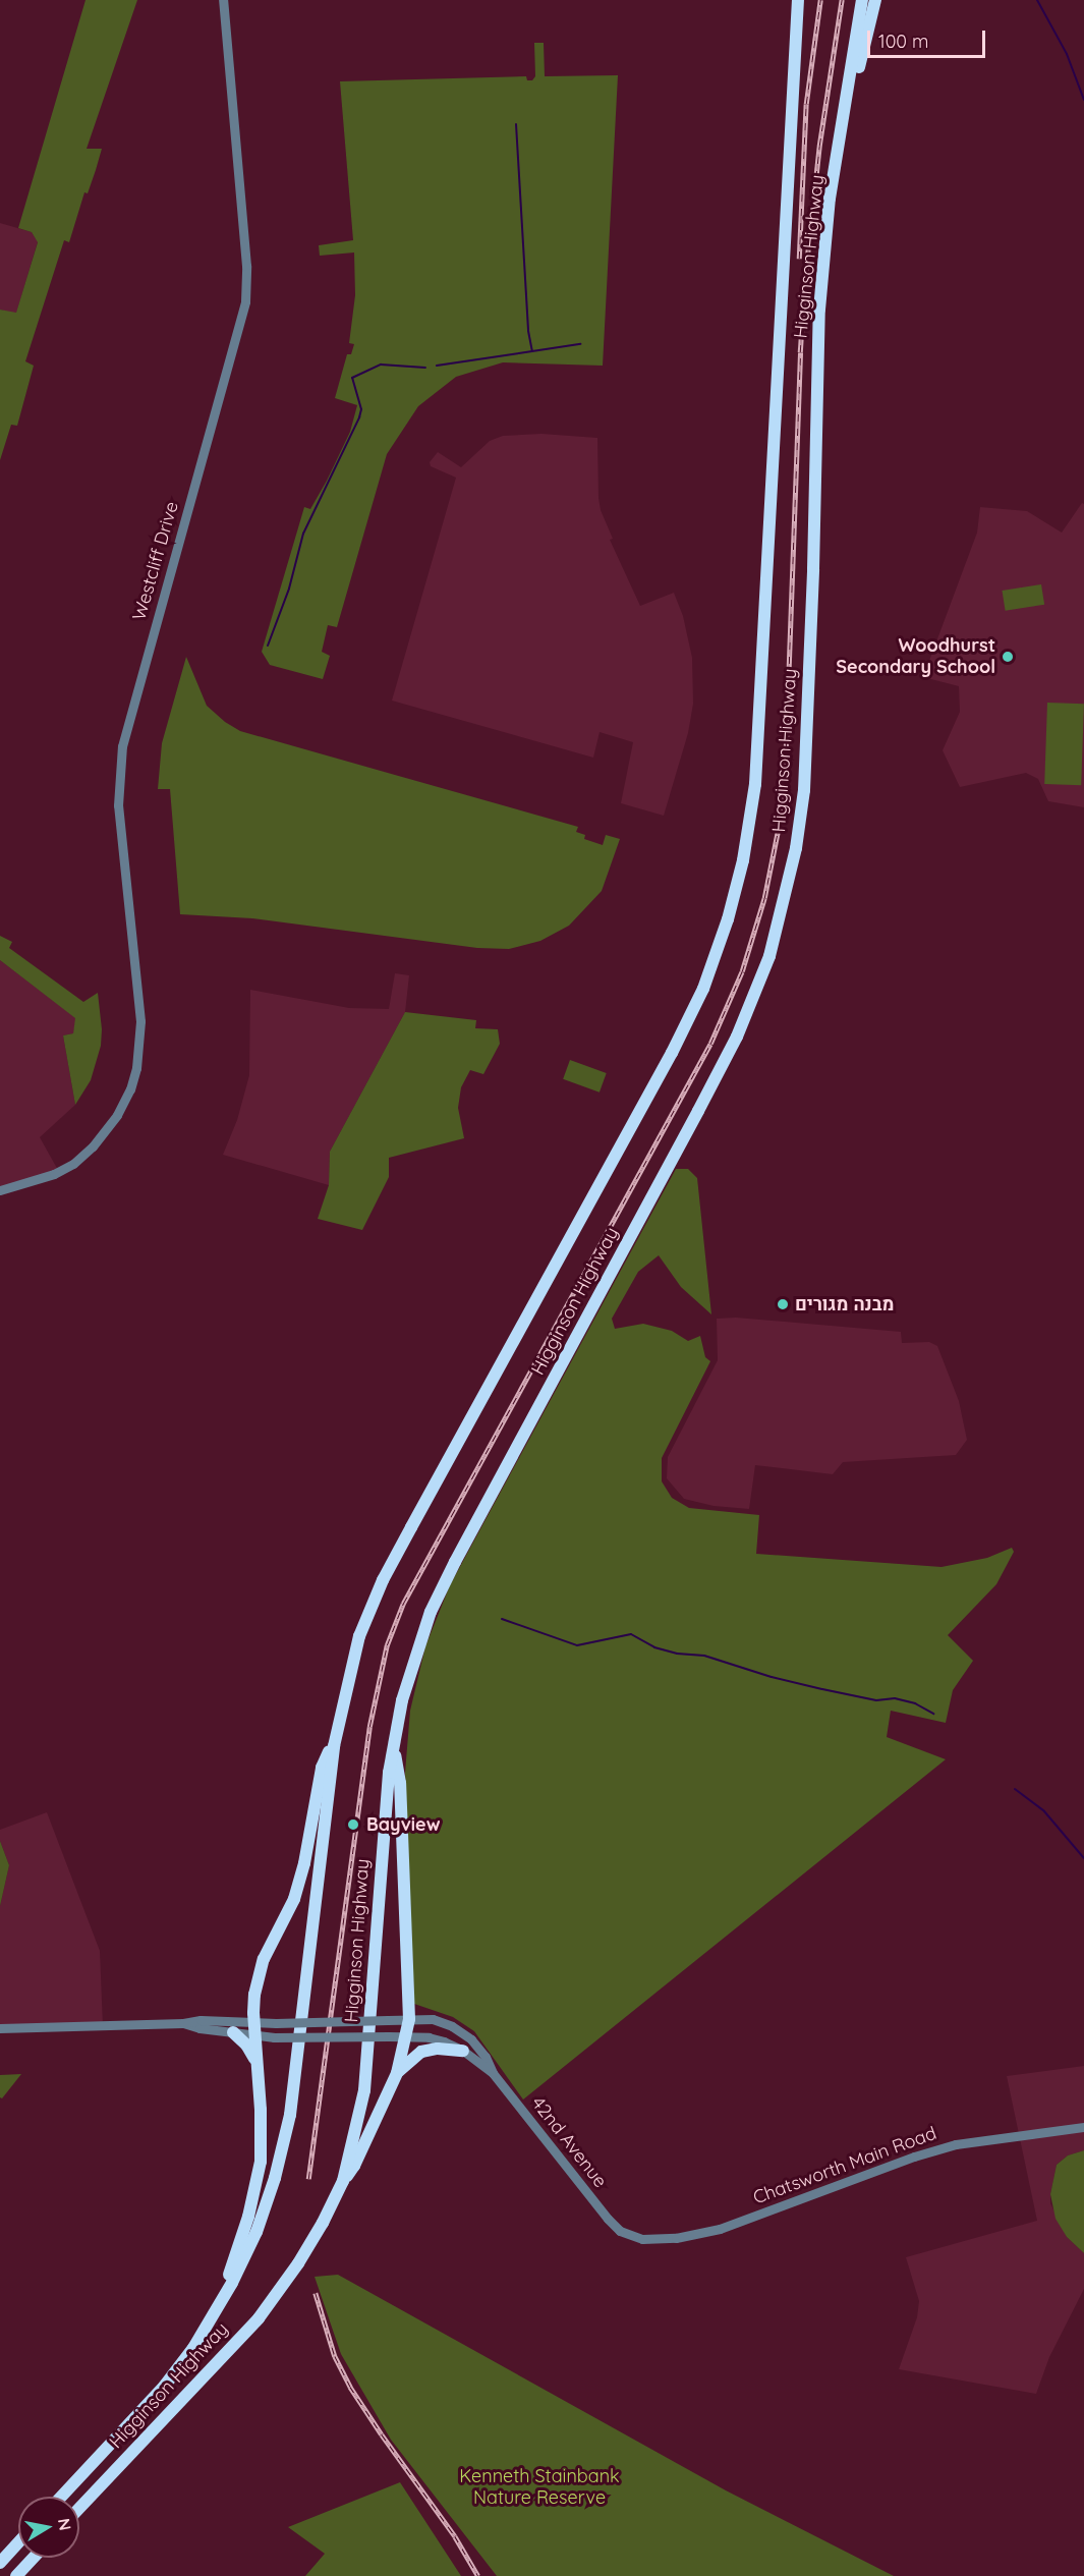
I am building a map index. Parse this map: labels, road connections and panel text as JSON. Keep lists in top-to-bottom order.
{
  "streets": {
    "highway": ["Higginson Highway"],
    "street": ["Westcliff Drive", "42nd Avenue", "Chatsworth Main Road"]
  },
  "crossings": [
    ["42nd Avenue", "Chatsworth Main Road"]
  ],
  "parks": ["Kenneth Stainbank Nature Reserve"],
  "places": ["Woodhurst Secondary School", "מבנה מגורים", "Bayview"],
  "scale_bar": "100 m",
  "north": "right"
}
